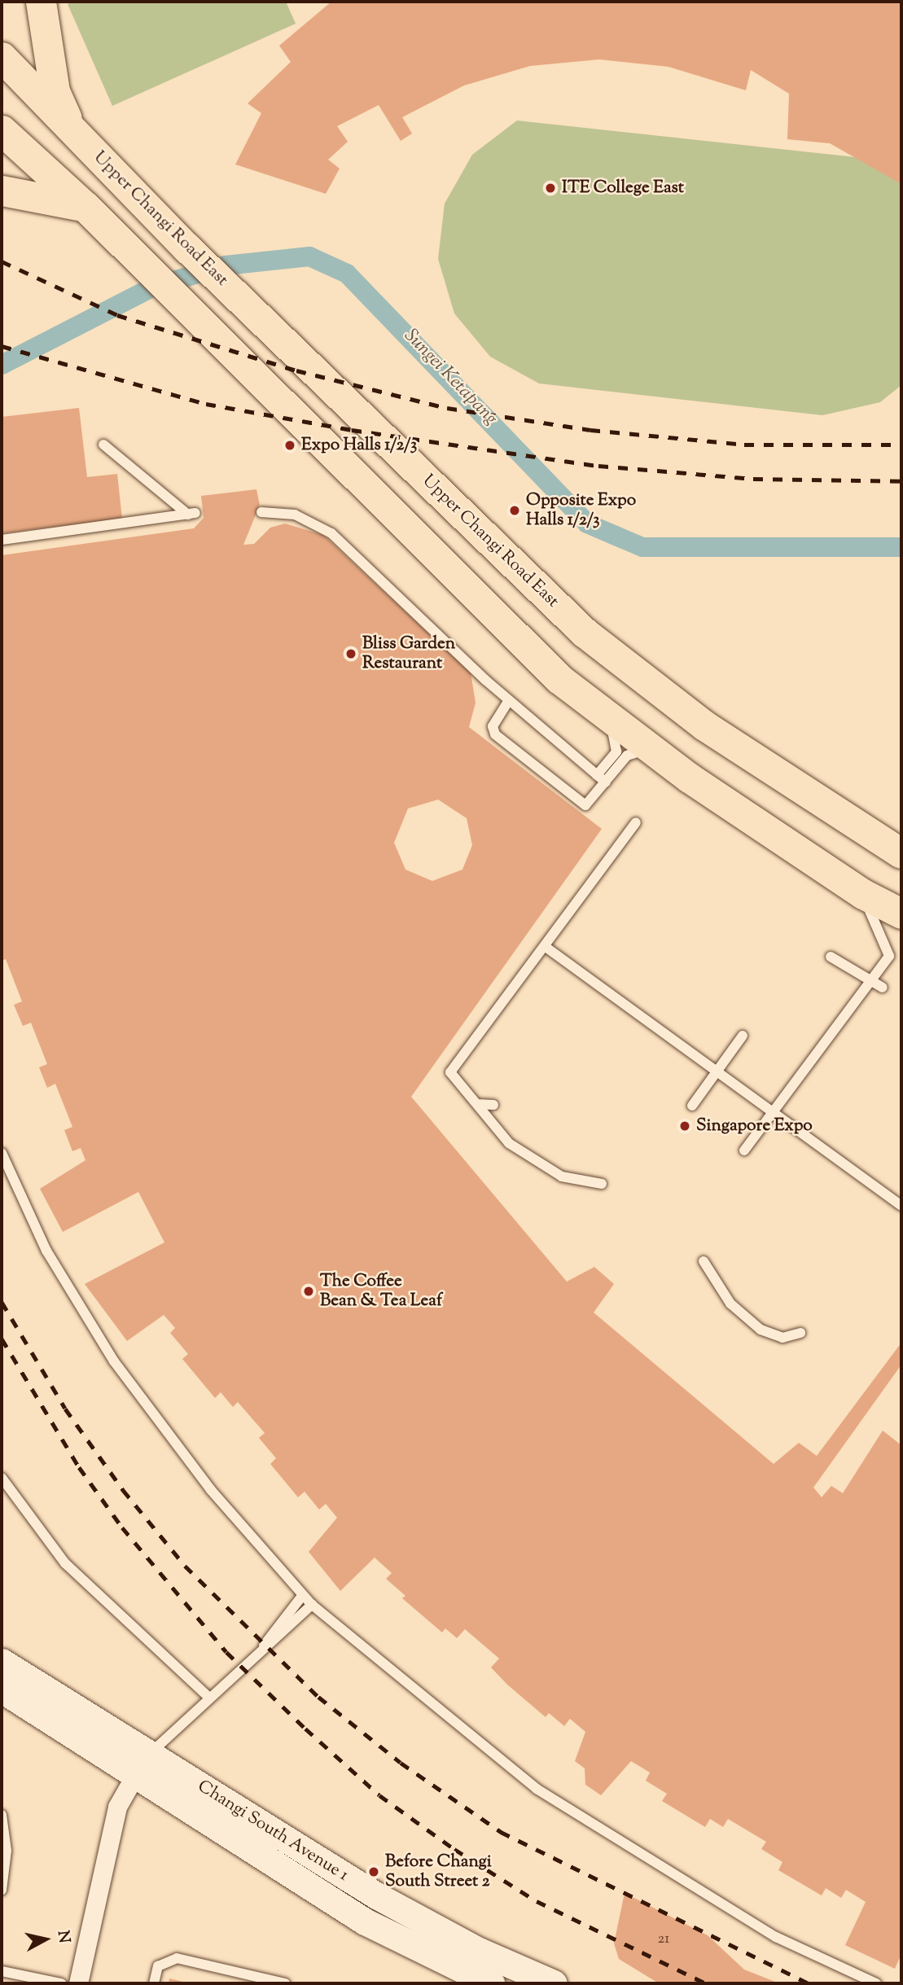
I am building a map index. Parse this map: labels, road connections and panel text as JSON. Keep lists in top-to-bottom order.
{
  "streets": {
    "main road": ["Upper Changi Road East"],
    "street": ["Changi South Avenue 1"]
  },
  "water": ["Sungei Ketapang"],
  "places": [
    "ITE College East",
    "Expo Halls 1/2/3",
    "Opposite Expo Halls 1/2/3",
    "Bliss Garden Restaurant",
    "Singapore Expo",
    "The Coffee Bean & Tea Leaf",
    "Before Changi South Street 2"
  ],
  "house_numbers": ["21"],
  "north": "right"
}
